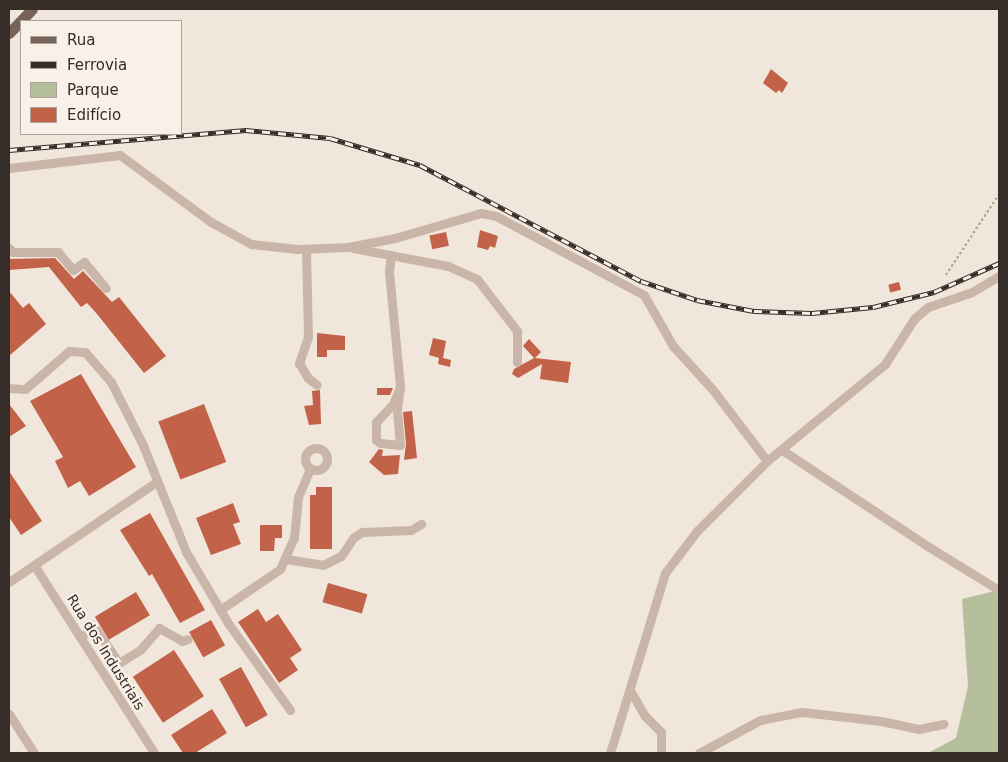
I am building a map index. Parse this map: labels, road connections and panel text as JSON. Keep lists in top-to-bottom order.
{
  "streets": {
    "street": ["Rua dos Industriais"]
  },
  "legend": [
    "Rua",
    "Ferrovia",
    "Parque",
    "Edifício"
  ]
}
